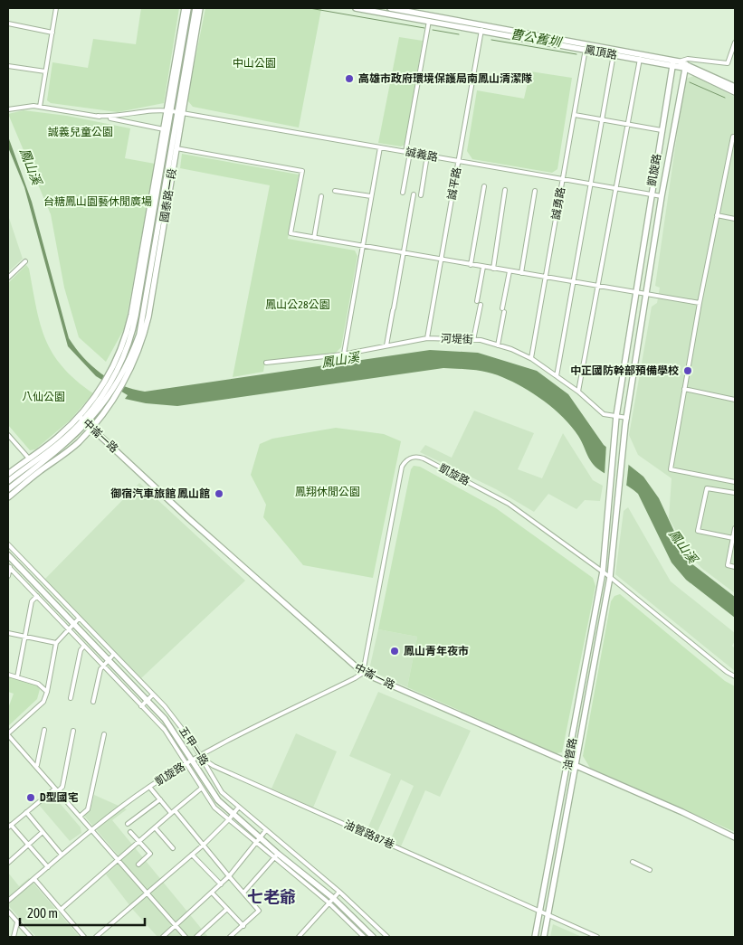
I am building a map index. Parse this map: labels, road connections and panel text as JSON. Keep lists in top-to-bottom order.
{
  "streets": {
    "street": [
      "鳳頂路",
      "誠義路",
      "凱旋路",
      "誠平路",
      "國泰路一段",
      "誠勇路",
      "河堤街",
      "中崙一路",
      "五甲一路",
      "油管路",
      "油管路87巷"
    ]
  },
  "crossings": [
    ["鳳頂路", "凱旋路"],
    ["鳳頂路", "誠平路"],
    ["鳳頂路", "誠勇路"],
    ["誠義路", "凱旋路"],
    ["誠義路", "誠平路"],
    ["誠義路", "國泰路一段"],
    ["誠義路", "誠勇路"],
    ["凱旋路", "河堤街"],
    ["凱旋路", "中崙一路"],
    ["凱旋路", "五甲一路"],
    ["凱旋路", "油管路"],
    ["凱旋路", "油管路87巷"],
    ["誠平路", "河堤街"],
    ["誠勇路", "河堤街"],
    ["中崙一路", "油管路"],
    ["五甲一路", "油管路87巷"],
    ["油管路", "油管路87巷"]
  ],
  "districts": ["七老爺"],
  "water": ["曹公舊圳", "鳳山溪"],
  "parks": [
    "中山公園",
    "誠義兒童公園",
    "台糖鳳山園藝休閒廣場",
    "鳳山公28公園",
    "八仙公園",
    "鳳翔休閒公園"
  ],
  "places": [
    "高雄市政府環境保護局南鳳山清潔隊",
    "中正國防幹部預備學校",
    "御宿汽車旅館 鳳山館",
    "鳳山青年夜市",
    "D型國宅"
  ],
  "scale_bar": "200 m"
}
